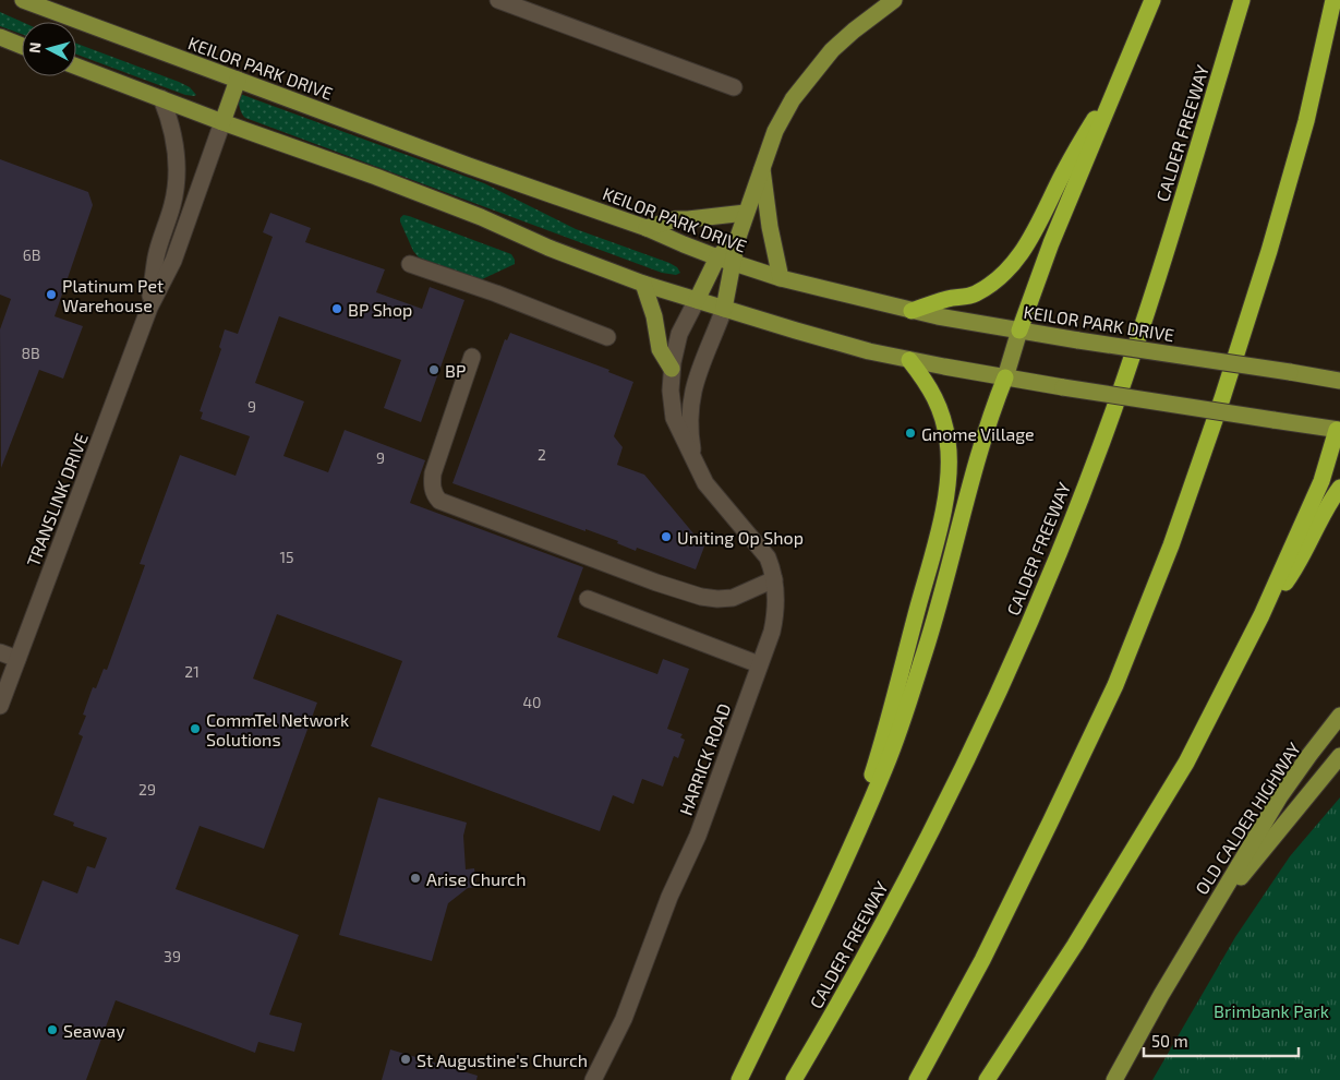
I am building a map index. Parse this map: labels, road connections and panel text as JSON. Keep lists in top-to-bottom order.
{
  "streets": {
    "highway": ["CALDER FREEWAY"],
    "main road": ["KEILOR PARK DRIVE", "OLD CALDER HIGHWAY"],
    "street": ["TRANSLINK DRIVE", "HARRICK ROAD"]
  },
  "parks": ["Brimbank Park"],
  "places": [
    "Platinum Pet Warehouse",
    "BP Shop",
    "BP",
    "Gnome Village",
    "Uniting Op Shop",
    "CommTel Network Solutions",
    "Arise Church",
    "Seaway",
    "St Augustine's Church"
  ],
  "house_numbers": [
    "6B",
    "8B",
    "9",
    "2",
    "9",
    "15",
    "21",
    "40",
    "29",
    "39"
  ],
  "scale_bar": "50 m",
  "north": "left"
}
